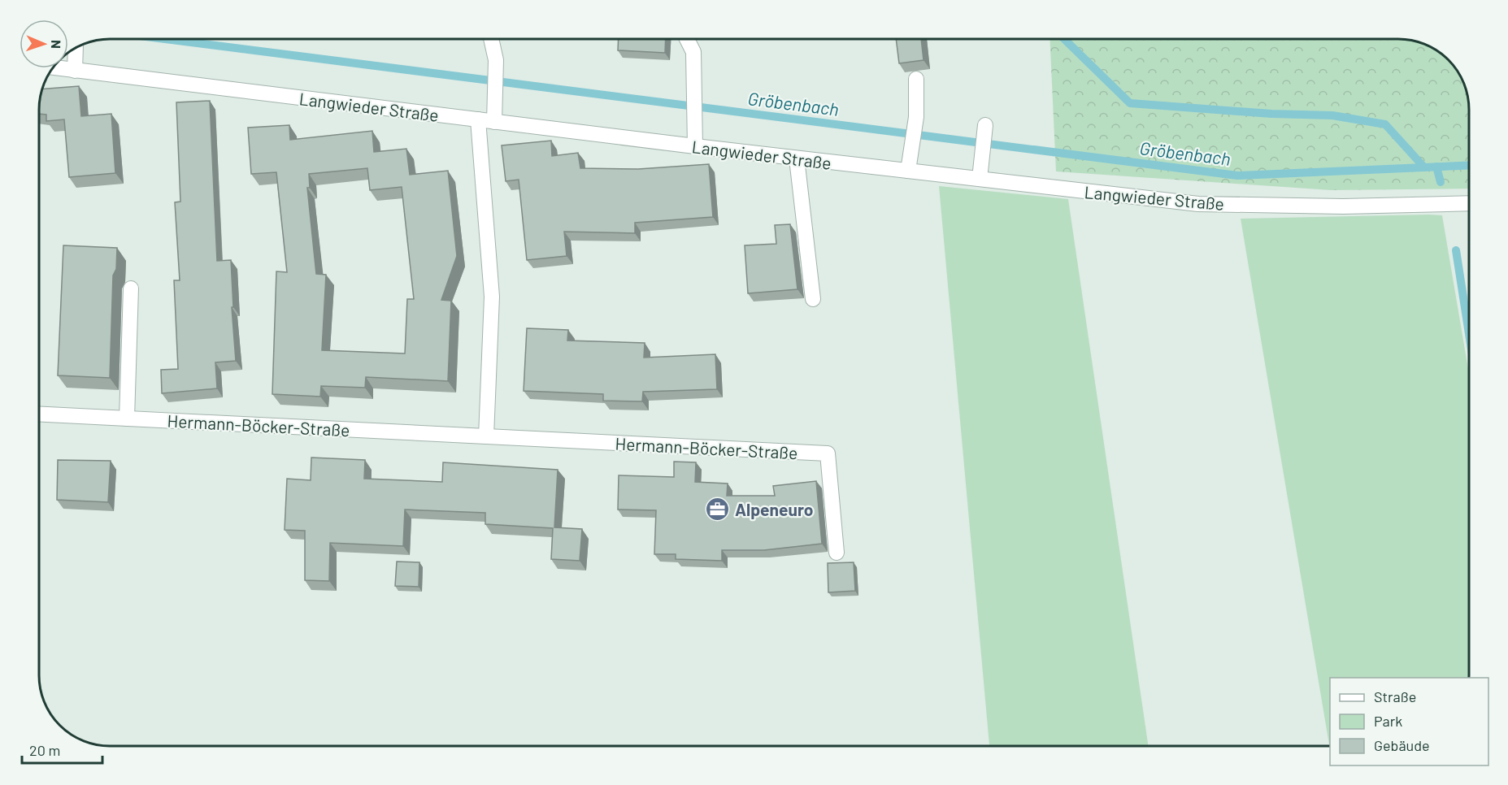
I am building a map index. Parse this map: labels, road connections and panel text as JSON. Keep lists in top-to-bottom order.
{
  "streets": {
    "street": ["Langwieder Straße", "Hermann-Böcker-Straße"]
  },
  "water": ["Gröbenbach"],
  "places": {
    "office": ["Alpeneuro"]
  },
  "legend": ["Straße", "Park", "Gebäude"],
  "scale_bar": "20 m",
  "north": "right"
}
